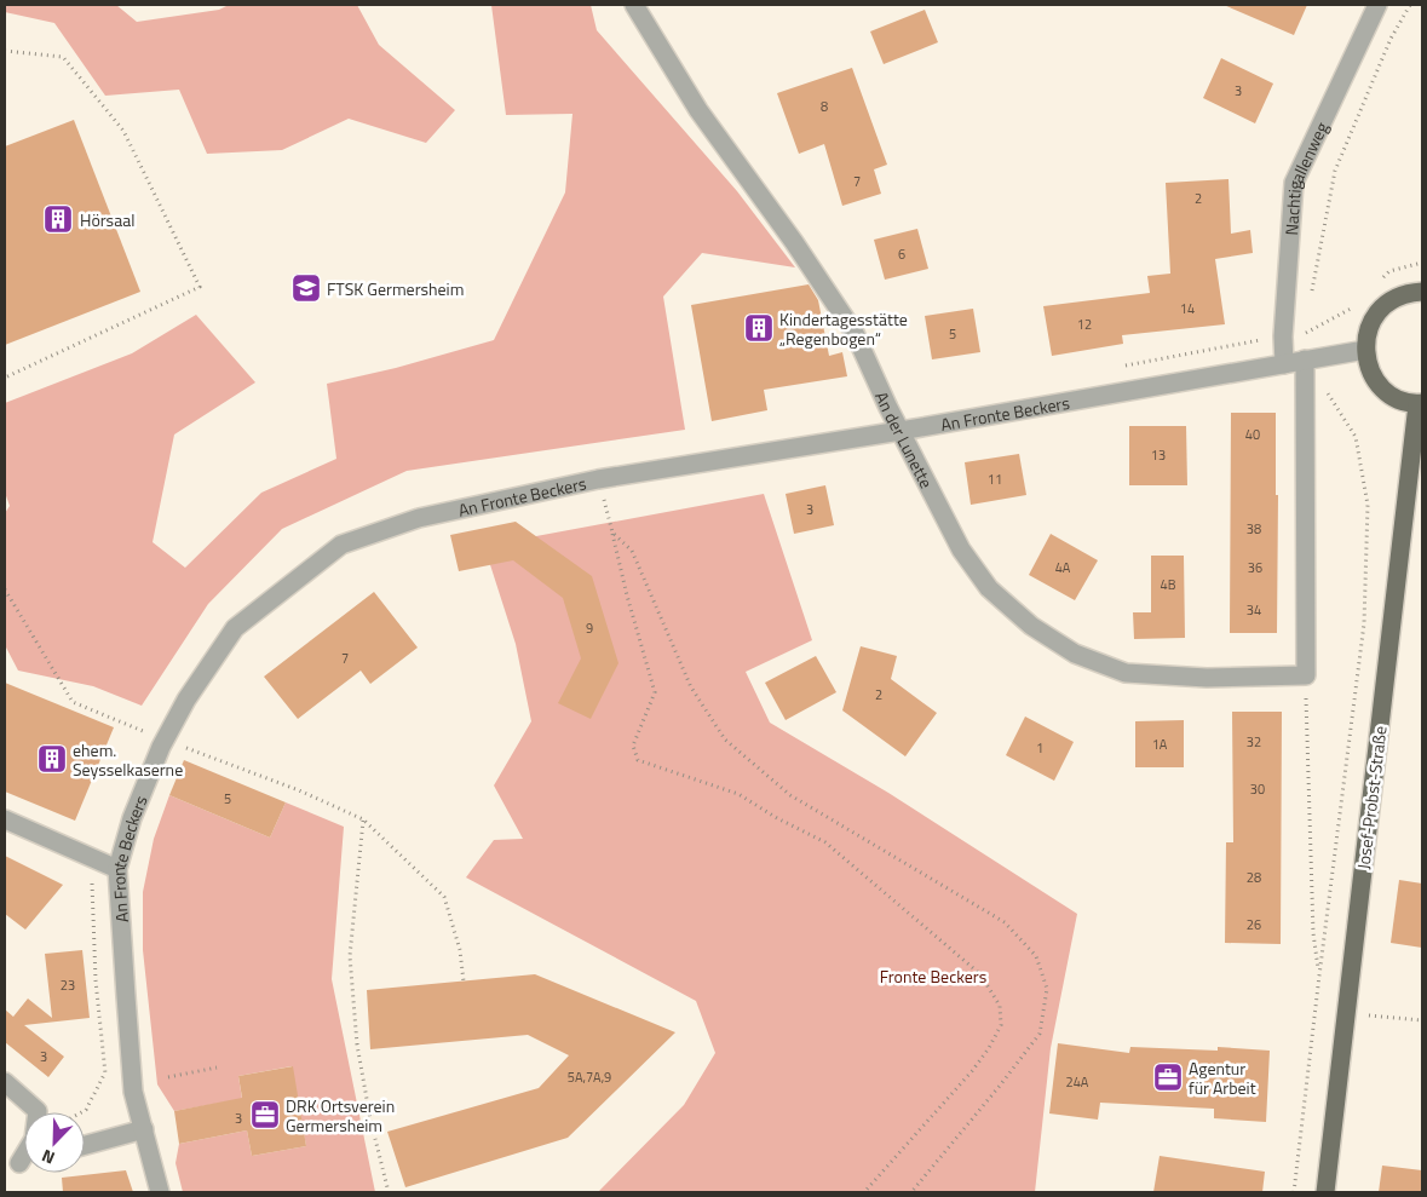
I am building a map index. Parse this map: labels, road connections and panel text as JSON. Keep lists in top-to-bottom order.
{
  "streets": {
    "main road": ["Josef-Probst-Straße"],
    "street": ["Nachtigallenweg", "An Fronte Beckers", "An der Lunette"]
  },
  "crossings": [
    ["Nachtigallenweg", "An Fronte Beckers"],
    ["An Fronte Beckers", "An der Lunette"]
  ],
  "parks": ["Fronte Beckers"],
  "places": {
    "building": ["Hörsaal", "Kindertagesstätte „Regenbogen“", "ehem. Seysselkaserne"],
    "school or university": ["FTSK Germersheim"],
    "office": ["Agentur für Arbeit", "DRK Ortsverein Germersheim"]
  },
  "house_numbers": [
    "3",
    "8",
    "7",
    "2",
    "6",
    "14",
    "12",
    "5",
    "40",
    "13",
    "11",
    "3",
    "38",
    "4A",
    "36",
    "4B",
    "34",
    "9",
    "7",
    "2",
    "32",
    "1A",
    "1",
    "30",
    "5",
    "28",
    "26",
    "23",
    "3",
    "5A,7A,9",
    "24A",
    "3"
  ],
  "north": "bottom left"
}
